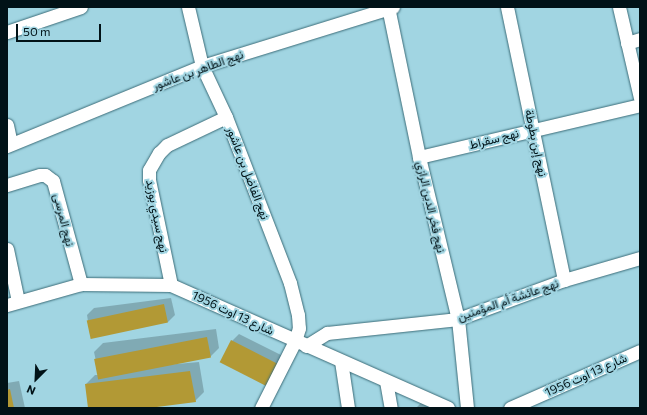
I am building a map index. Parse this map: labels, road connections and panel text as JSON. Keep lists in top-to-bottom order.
{
  "streets": {
    "street": [
      "نهج الطاهر بن عاشور",
      "نهج سقراط",
      "نهج إبن بطوطة",
      "نهج الفاضل بن عاشور",
      "نهج فخر الدين الرازي",
      "نهج سيدي بوزيد",
      "نهج المرسى",
      "نهج عائشة أم المؤمنين",
      "شارع 13 اوت 1956"
    ]
  },
  "crossings": [
    ["نهج الطاهر بن عاشور", "نهج الفاضل بن عاشور"],
    ["نهج الطاهر بن عاشور", "نهج فخر الدين الرازي"],
    ["نهج سقراط", "نهج إبن بطوطة"],
    ["نهج سقراط", "نهج فخر الدين الرازي"],
    ["نهج إبن بطوطة", "نهج عائشة أم المؤمنين"],
    ["نهج الفاضل بن عاشور", "نهج سيدي بوزيد"],
    ["نهج الفاضل بن عاشور", "نهج عائشة أم المؤمنين"],
    ["نهج الفاضل بن عاشور", "شارع 13 اوت 1956"],
    ["نهج فخر الدين الرازي", "نهج عائشة أم المؤمنين"],
    ["نهج سيدي بوزيد", "شارع 13 اوت 1956"],
    ["نهج المرسى", "شارع 13 اوت 1956"],
    ["نهج عائشة أم المؤمنين", "شارع 13 اوت 1956"]
  ],
  "scale_bar": "50 m",
  "north": "bottom left"
}
